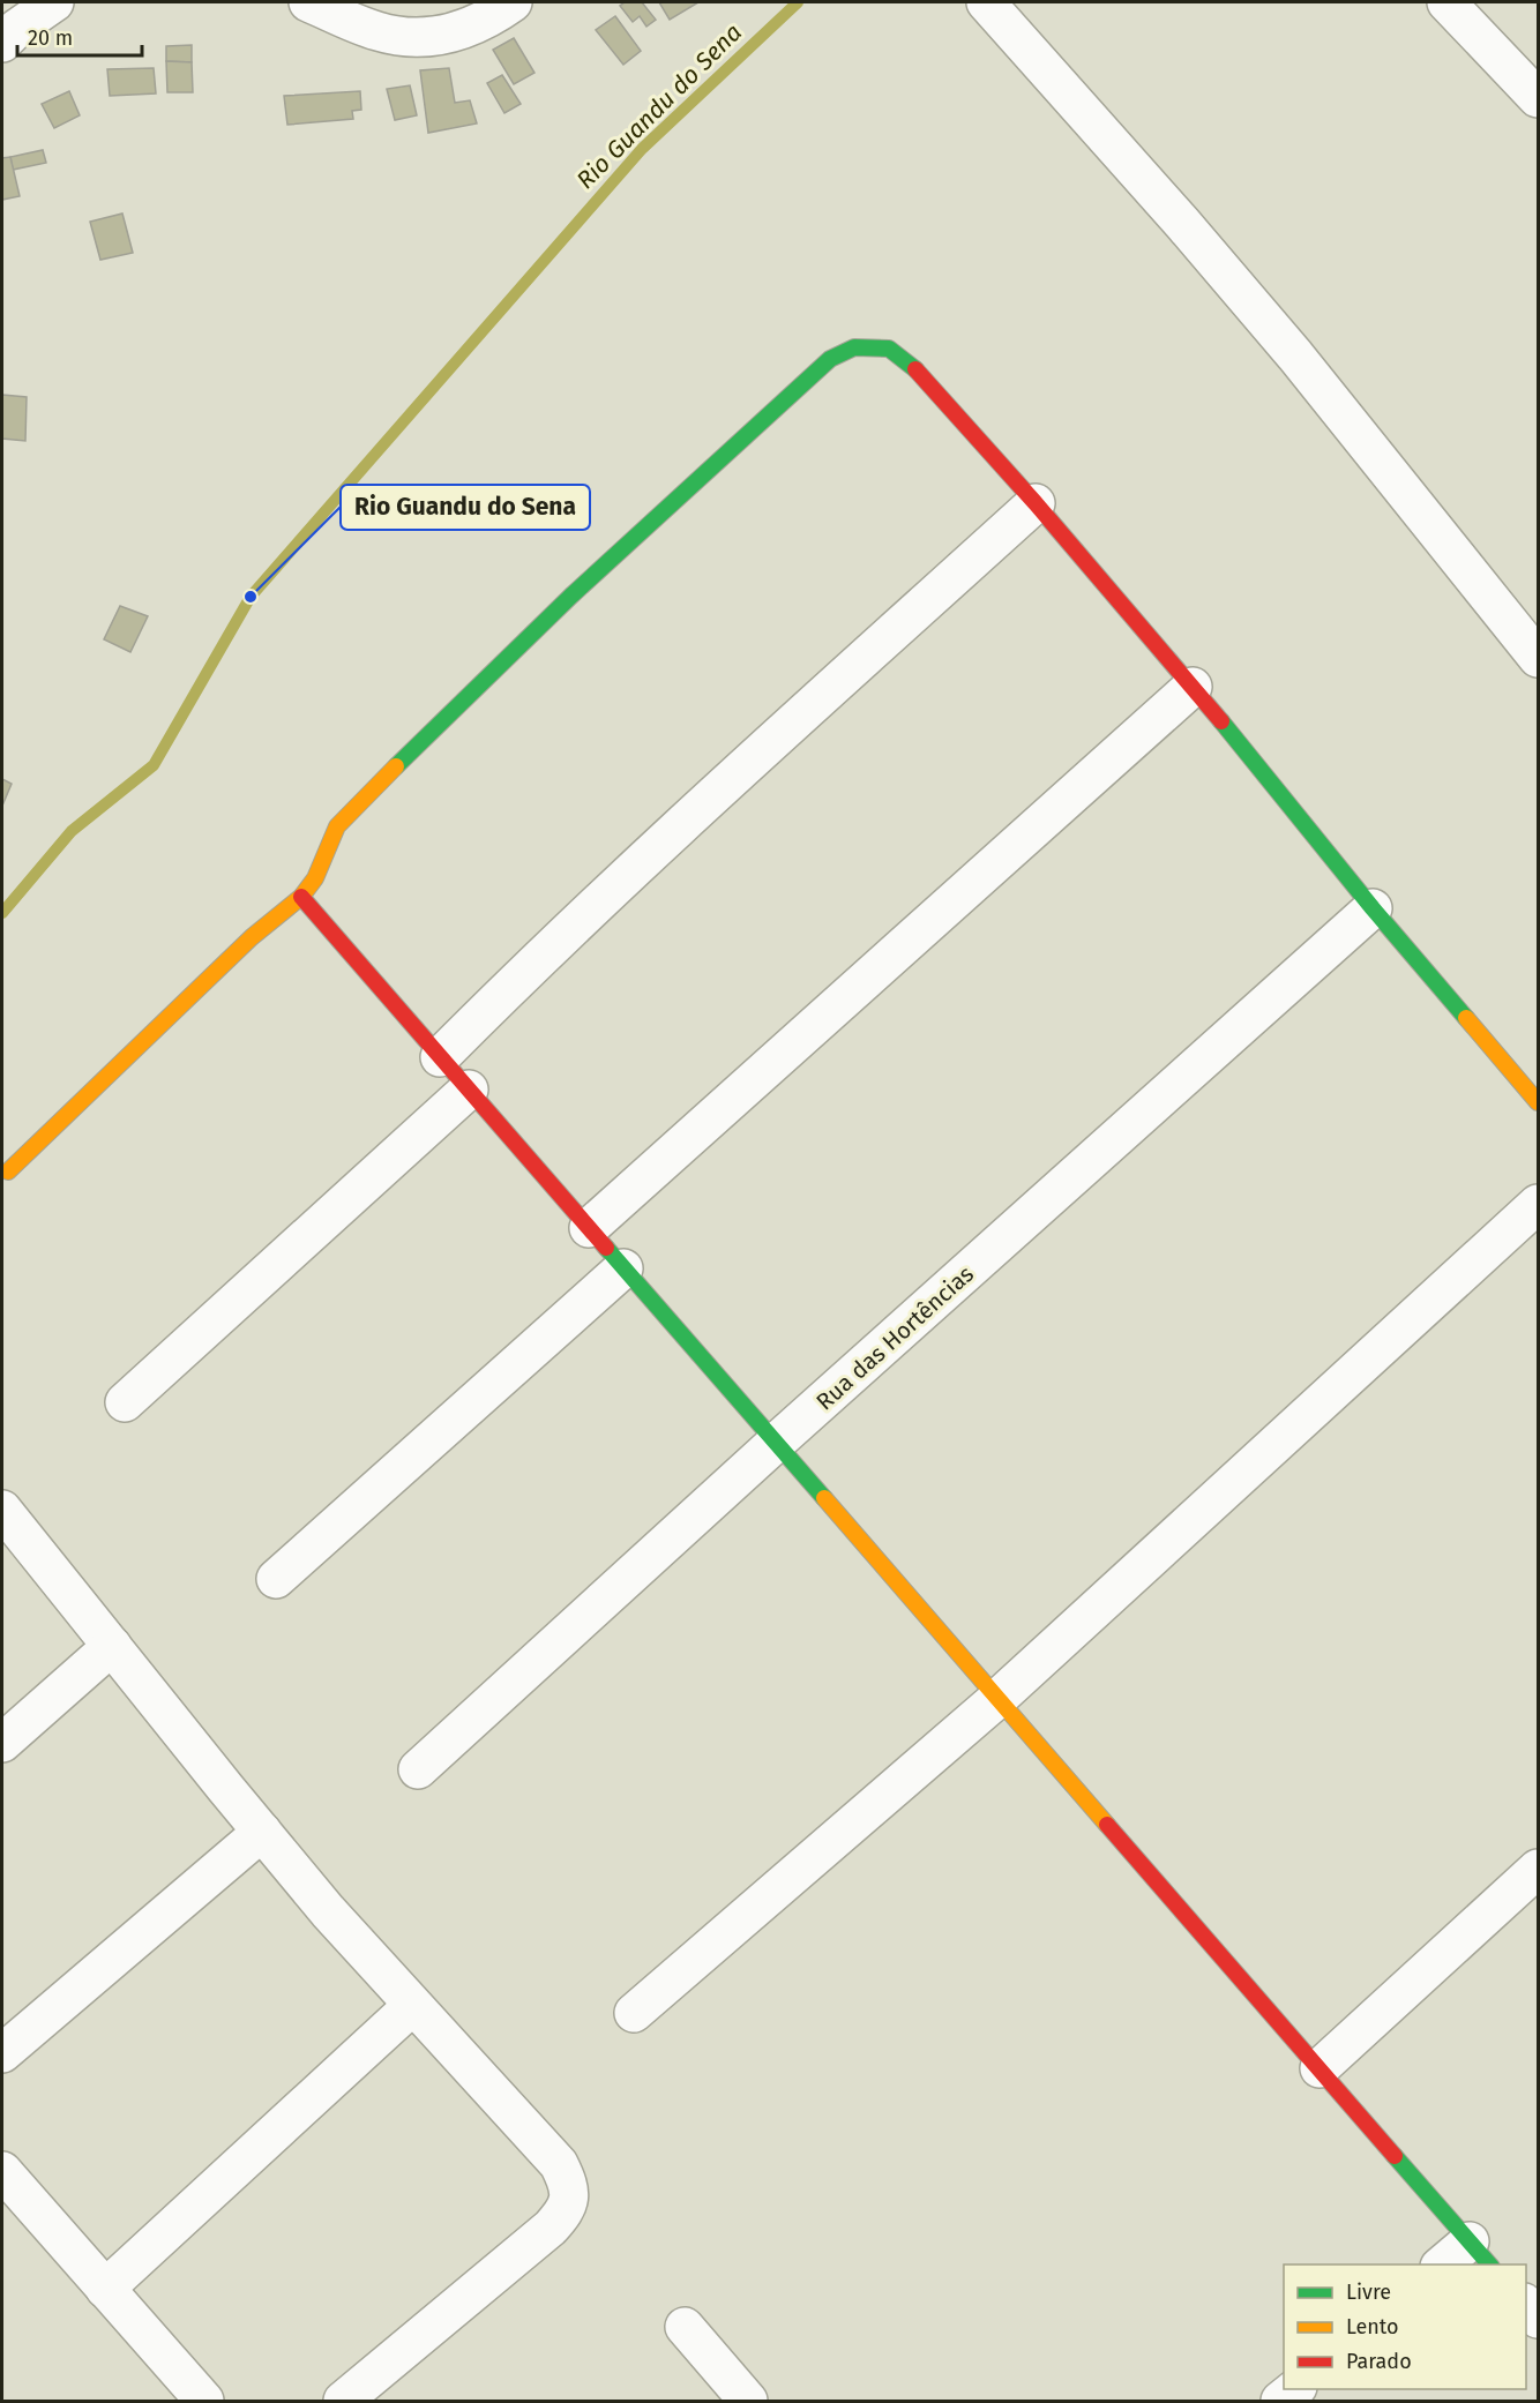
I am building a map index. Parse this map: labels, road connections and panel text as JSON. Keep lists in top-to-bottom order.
{
  "streets": {
    "street": ["Rua das Hortências"]
  },
  "water": ["Rio Guandu do Sena"],
  "places": ["Rio Guandu do Sena"],
  "legend": ["Livre", "Lento", "Parado"],
  "scale_bar": "20 m"
}
